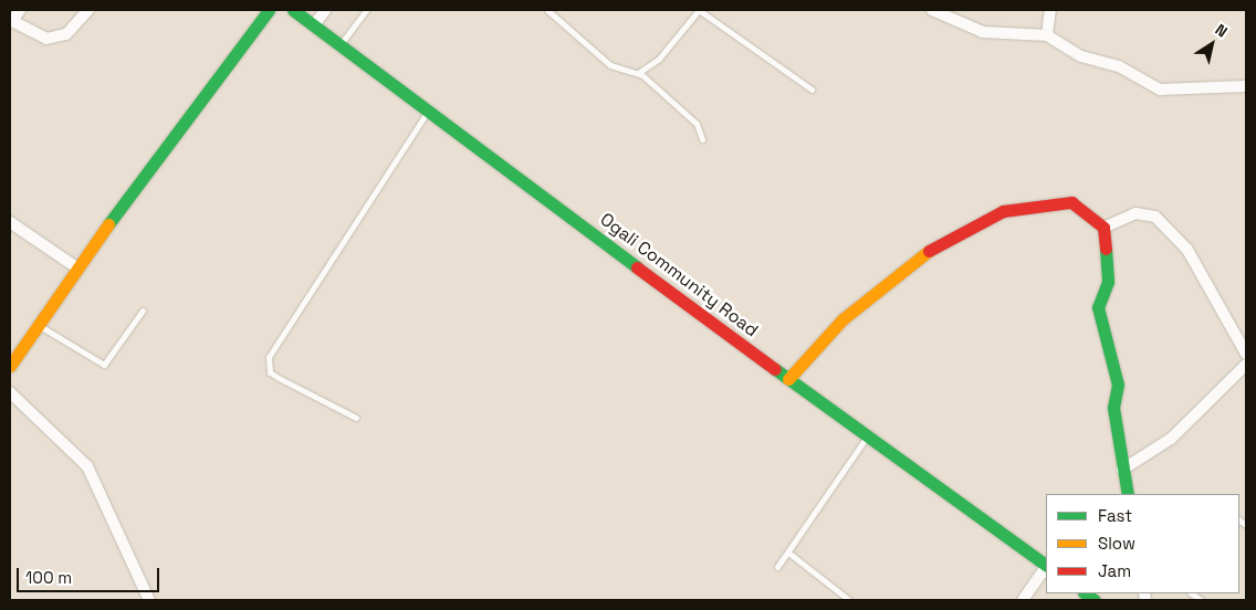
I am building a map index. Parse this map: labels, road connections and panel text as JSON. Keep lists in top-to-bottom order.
{
  "streets": {
    "street": ["Ogali Community Road"]
  },
  "legend": ["Fast", "Slow", "Jam"],
  "scale_bar": "100 m",
  "north": "top right"
}
